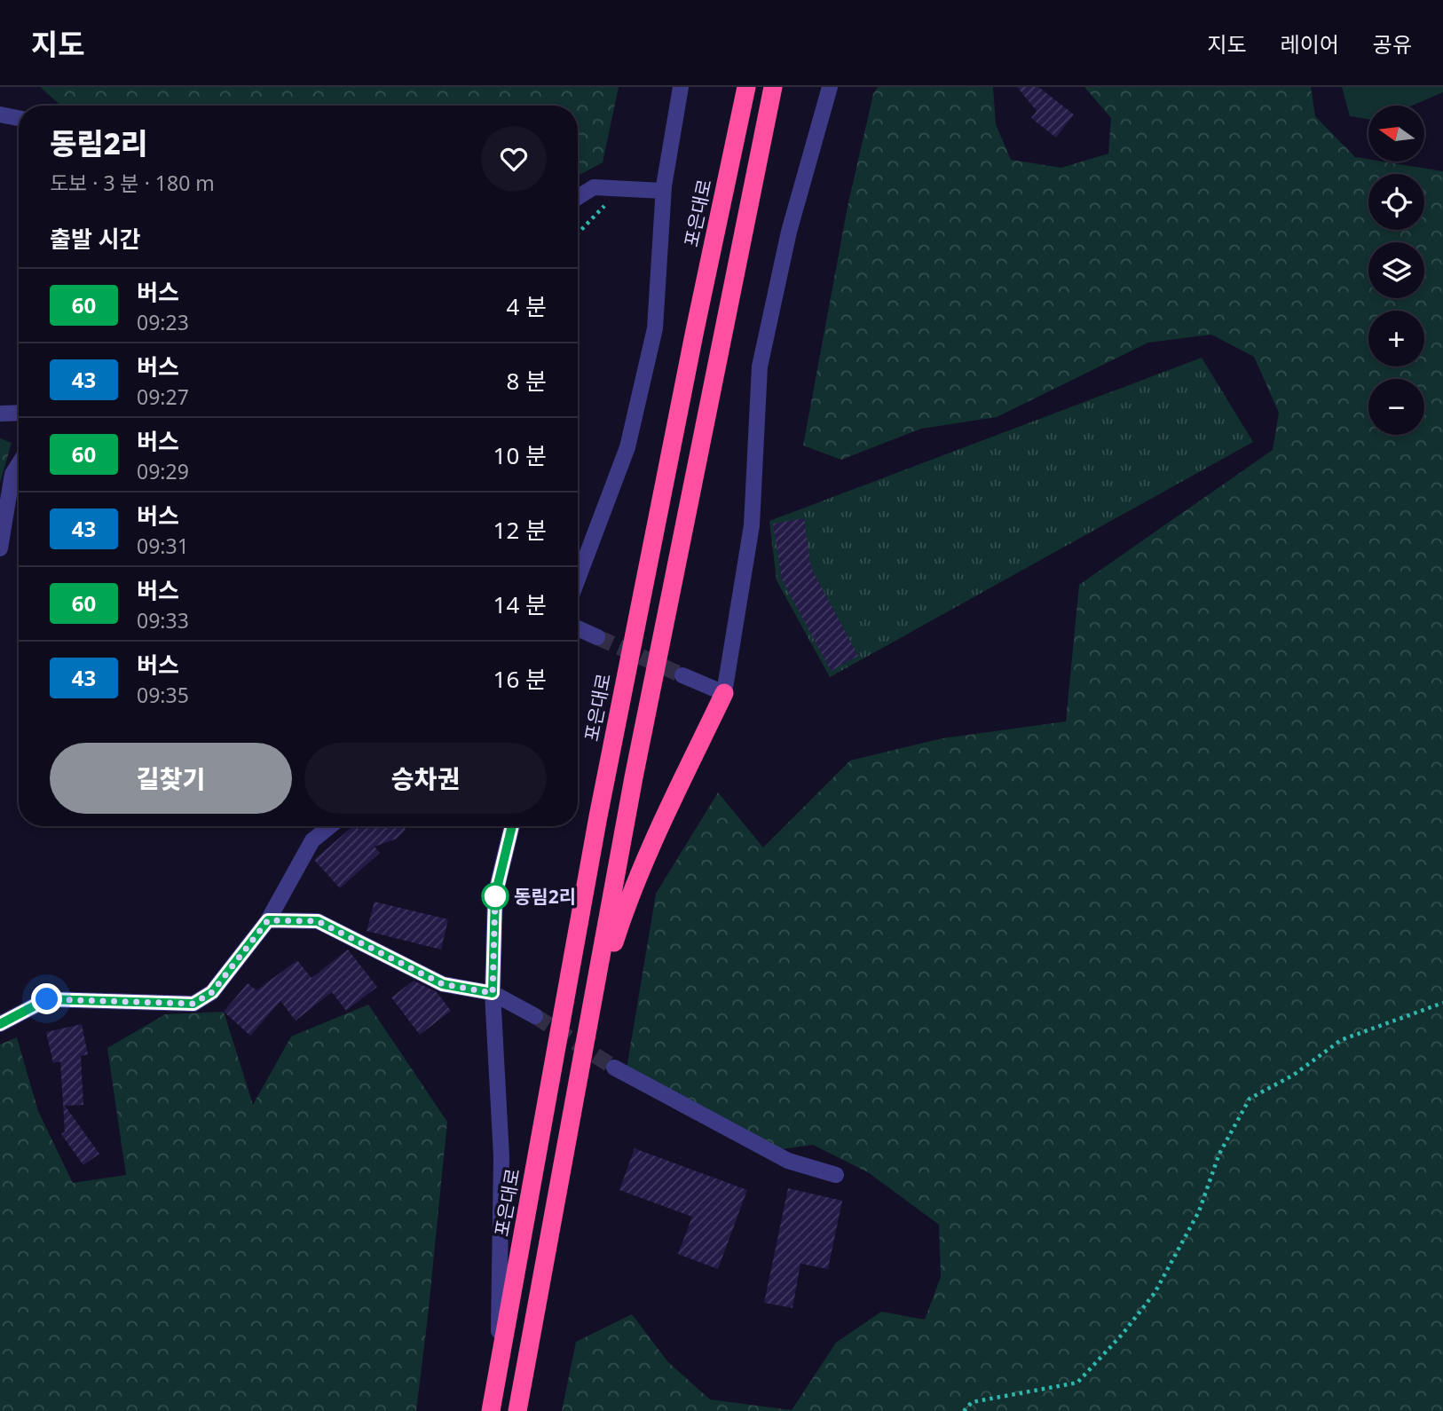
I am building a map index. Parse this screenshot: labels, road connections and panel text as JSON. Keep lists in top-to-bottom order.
{
  "streets": {
    "highway": ["포은대로"]
  },
  "places": ["동림2리"],
  "lines": ["bus line 60"],
  "north": "left",
  "page": {
    "header": "지도",
    "nav": ["지도", "레이어", "공유"],
    "map_buttons": ["+", "−"],
    "heading": [
      ["동림2리", "도보 · 3 분 · 180 m"],
      "출발 시간"
    ],
    "list": [
      {
        "mark": "60",
        "name": "버스",
        "note": "09:23",
        "value": "4 분"
      },
      {
        "mark": "43",
        "name": "버스",
        "note": "09:27",
        "value": "8 분"
      },
      {
        "mark": "60",
        "name": "버스",
        "note": "09:29",
        "value": "10 분"
      },
      {
        "mark": "43",
        "name": "버스",
        "note": "09:31",
        "value": "12 분"
      },
      {
        "mark": "60",
        "name": "버스",
        "note": "09:33",
        "value": "14 분"
      },
      {
        "mark": "43",
        "name": "버스",
        "note": "09:35",
        "value": "16 분"
      }
    ],
    "buttons": ["길찾기", "승차권"]
  }
}
